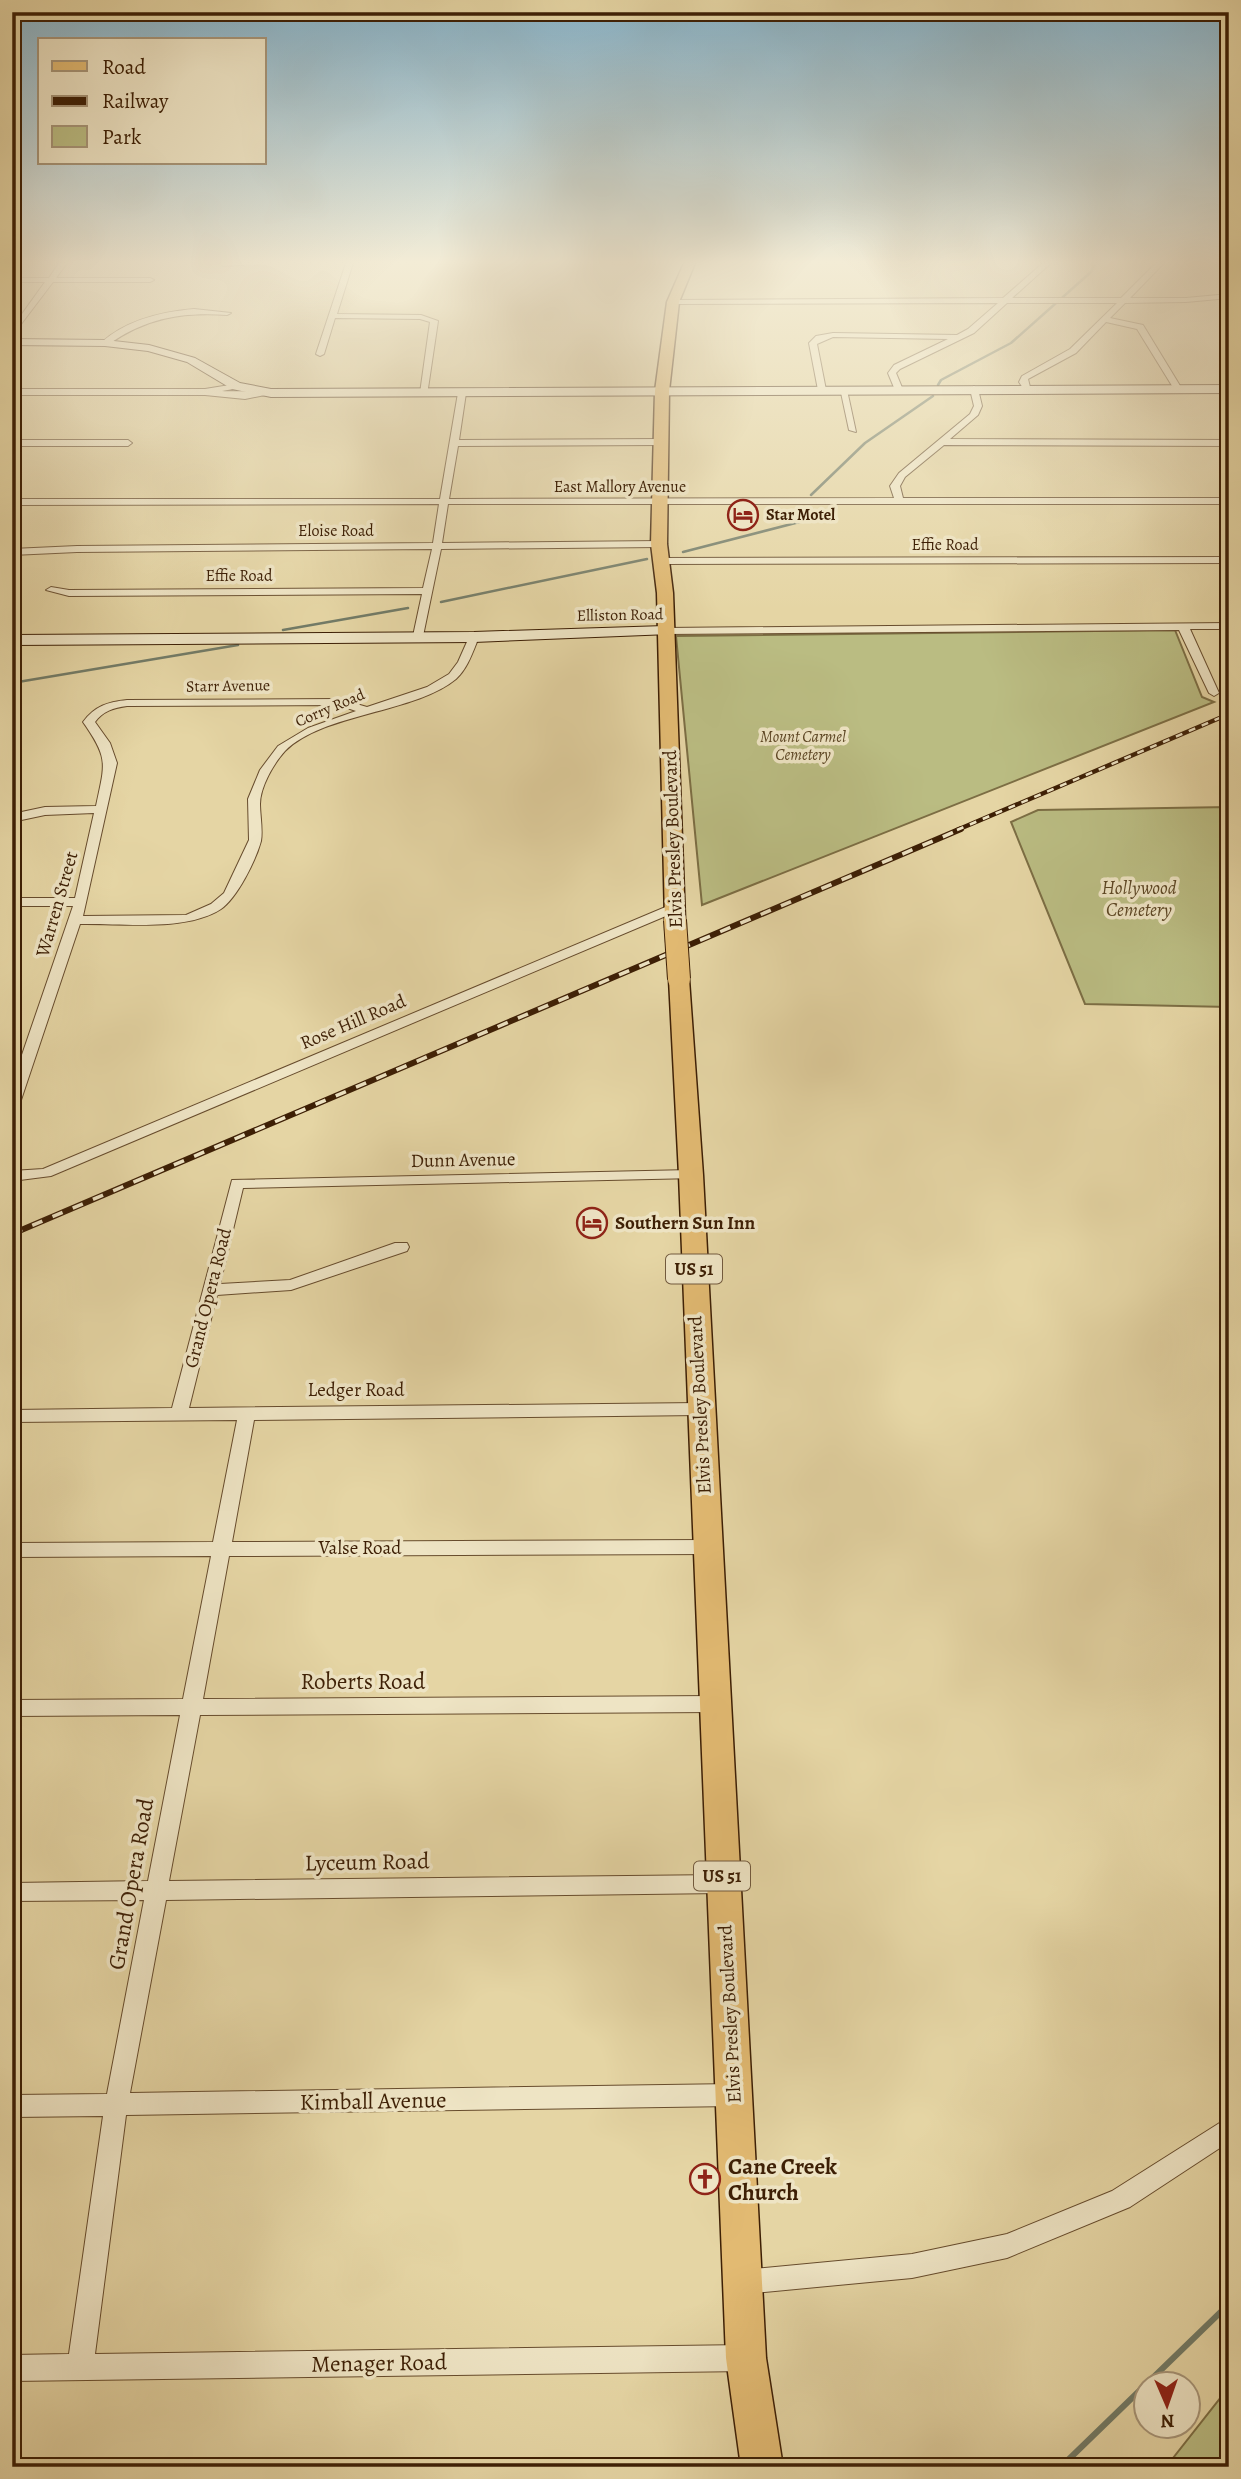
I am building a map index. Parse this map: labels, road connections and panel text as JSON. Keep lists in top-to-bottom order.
{
  "streets": {
    "main road": ["Elliston Road", "Elvis Presley Boulevard", "US 51"],
    "street": [
      "East Mallory Avenue",
      "Eloise Road",
      "Effie Road",
      "Starr Avenue",
      "Corry Road",
      "Warren Street",
      "Rose Hill Road",
      "Dunn Avenue",
      "Grand Opera Road",
      "Ledger Road",
      "Valse Road",
      "Roberts Road",
      "Lyceum Road",
      "Kimball Avenue",
      "Menager Road"
    ]
  },
  "crossings": [
    ["East Mallory Avenue", "Elvis Presley Boulevard"],
    ["Eloise Road", "Elvis Presley Boulevard"],
    ["Effie Road", "Elvis Presley Boulevard"],
    ["Elliston Road", "Corry Road"],
    ["Elliston Road", "Elvis Presley Boulevard"],
    ["Starr Avenue", "Corry Road"],
    ["Starr Avenue", "Warren Street"],
    ["Corry Road", "Warren Street"],
    ["Elvis Presley Boulevard", "Rose Hill Road"],
    ["Elvis Presley Boulevard", "Dunn Avenue"],
    ["Elvis Presley Boulevard", "Ledger Road"],
    ["Elvis Presley Boulevard", "Valse Road"],
    ["Elvis Presley Boulevard", "Roberts Road"],
    ["Elvis Presley Boulevard", "Lyceum Road"],
    ["Elvis Presley Boulevard", "Kimball Avenue"],
    ["Elvis Presley Boulevard", "Menager Road"],
    ["Dunn Avenue", "Grand Opera Road"],
    ["Grand Opera Road", "Ledger Road"],
    ["Grand Opera Road", "Valse Road"],
    ["Grand Opera Road", "Roberts Road"],
    ["Grand Opera Road", "Lyceum Road"],
    ["Grand Opera Road", "Kimball Avenue"],
    ["Grand Opera Road", "Menager Road"]
  ],
  "parks": ["Mount Carmel Cemetery", "Hollywood Cemetery"],
  "places": {
    "hotel": ["Star Motel", "Southern Sun Inn"],
    "church": ["Cane Creek Church"]
  },
  "legend": ["Road", "Railway", "Park"],
  "north": "bottom"
}
